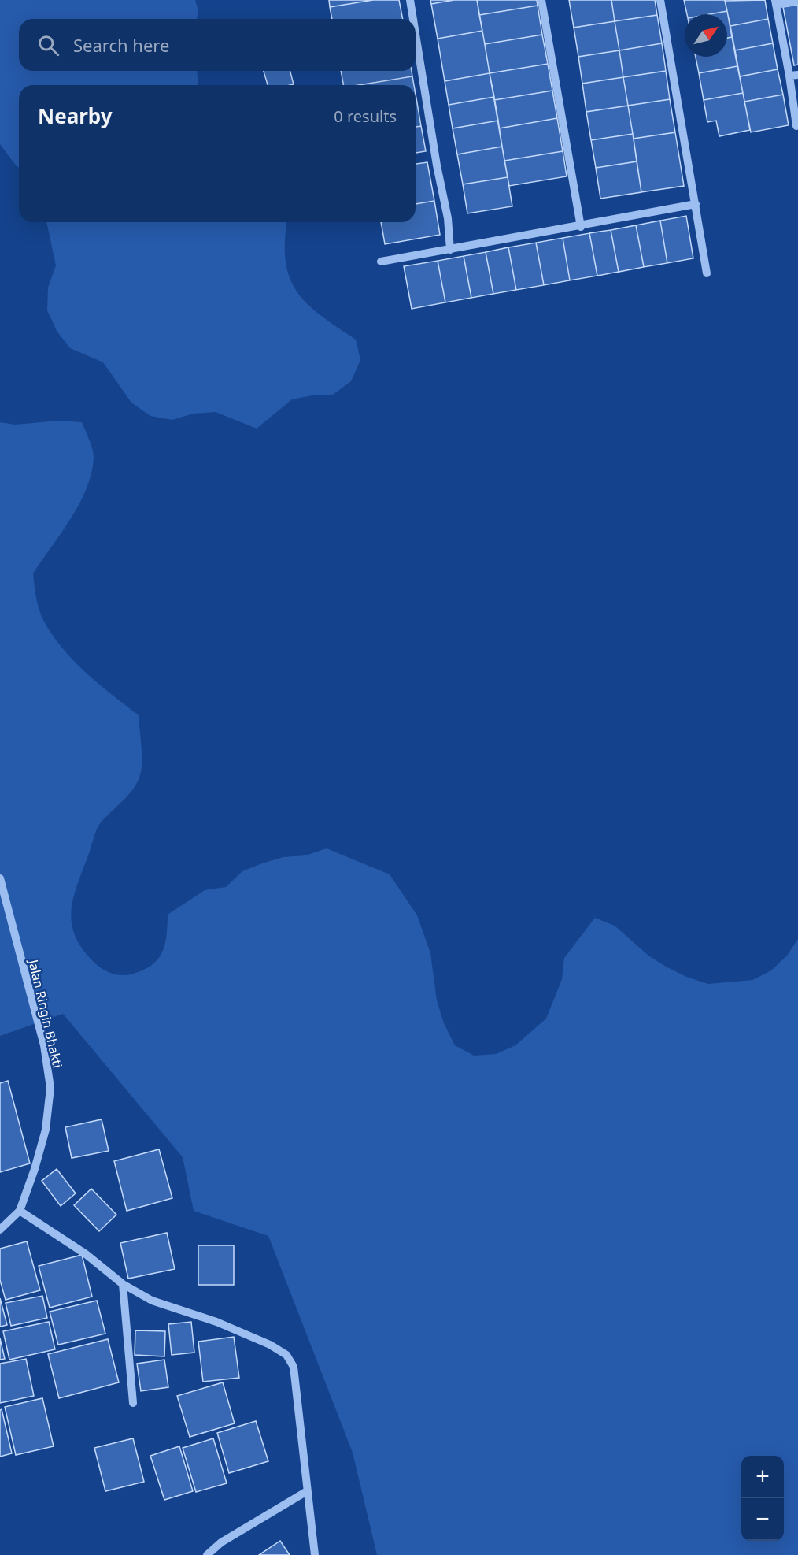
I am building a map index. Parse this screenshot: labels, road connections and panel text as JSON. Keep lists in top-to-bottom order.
{
  "streets": {
    "street": ["Jalan Ringin Bhakti"]
  },
  "north": "top right",
  "page": {
    "search": "Search here",
    "heading": ["Nearby", "0 results"],
    "map_buttons": ["+", "−"]
  }
}
